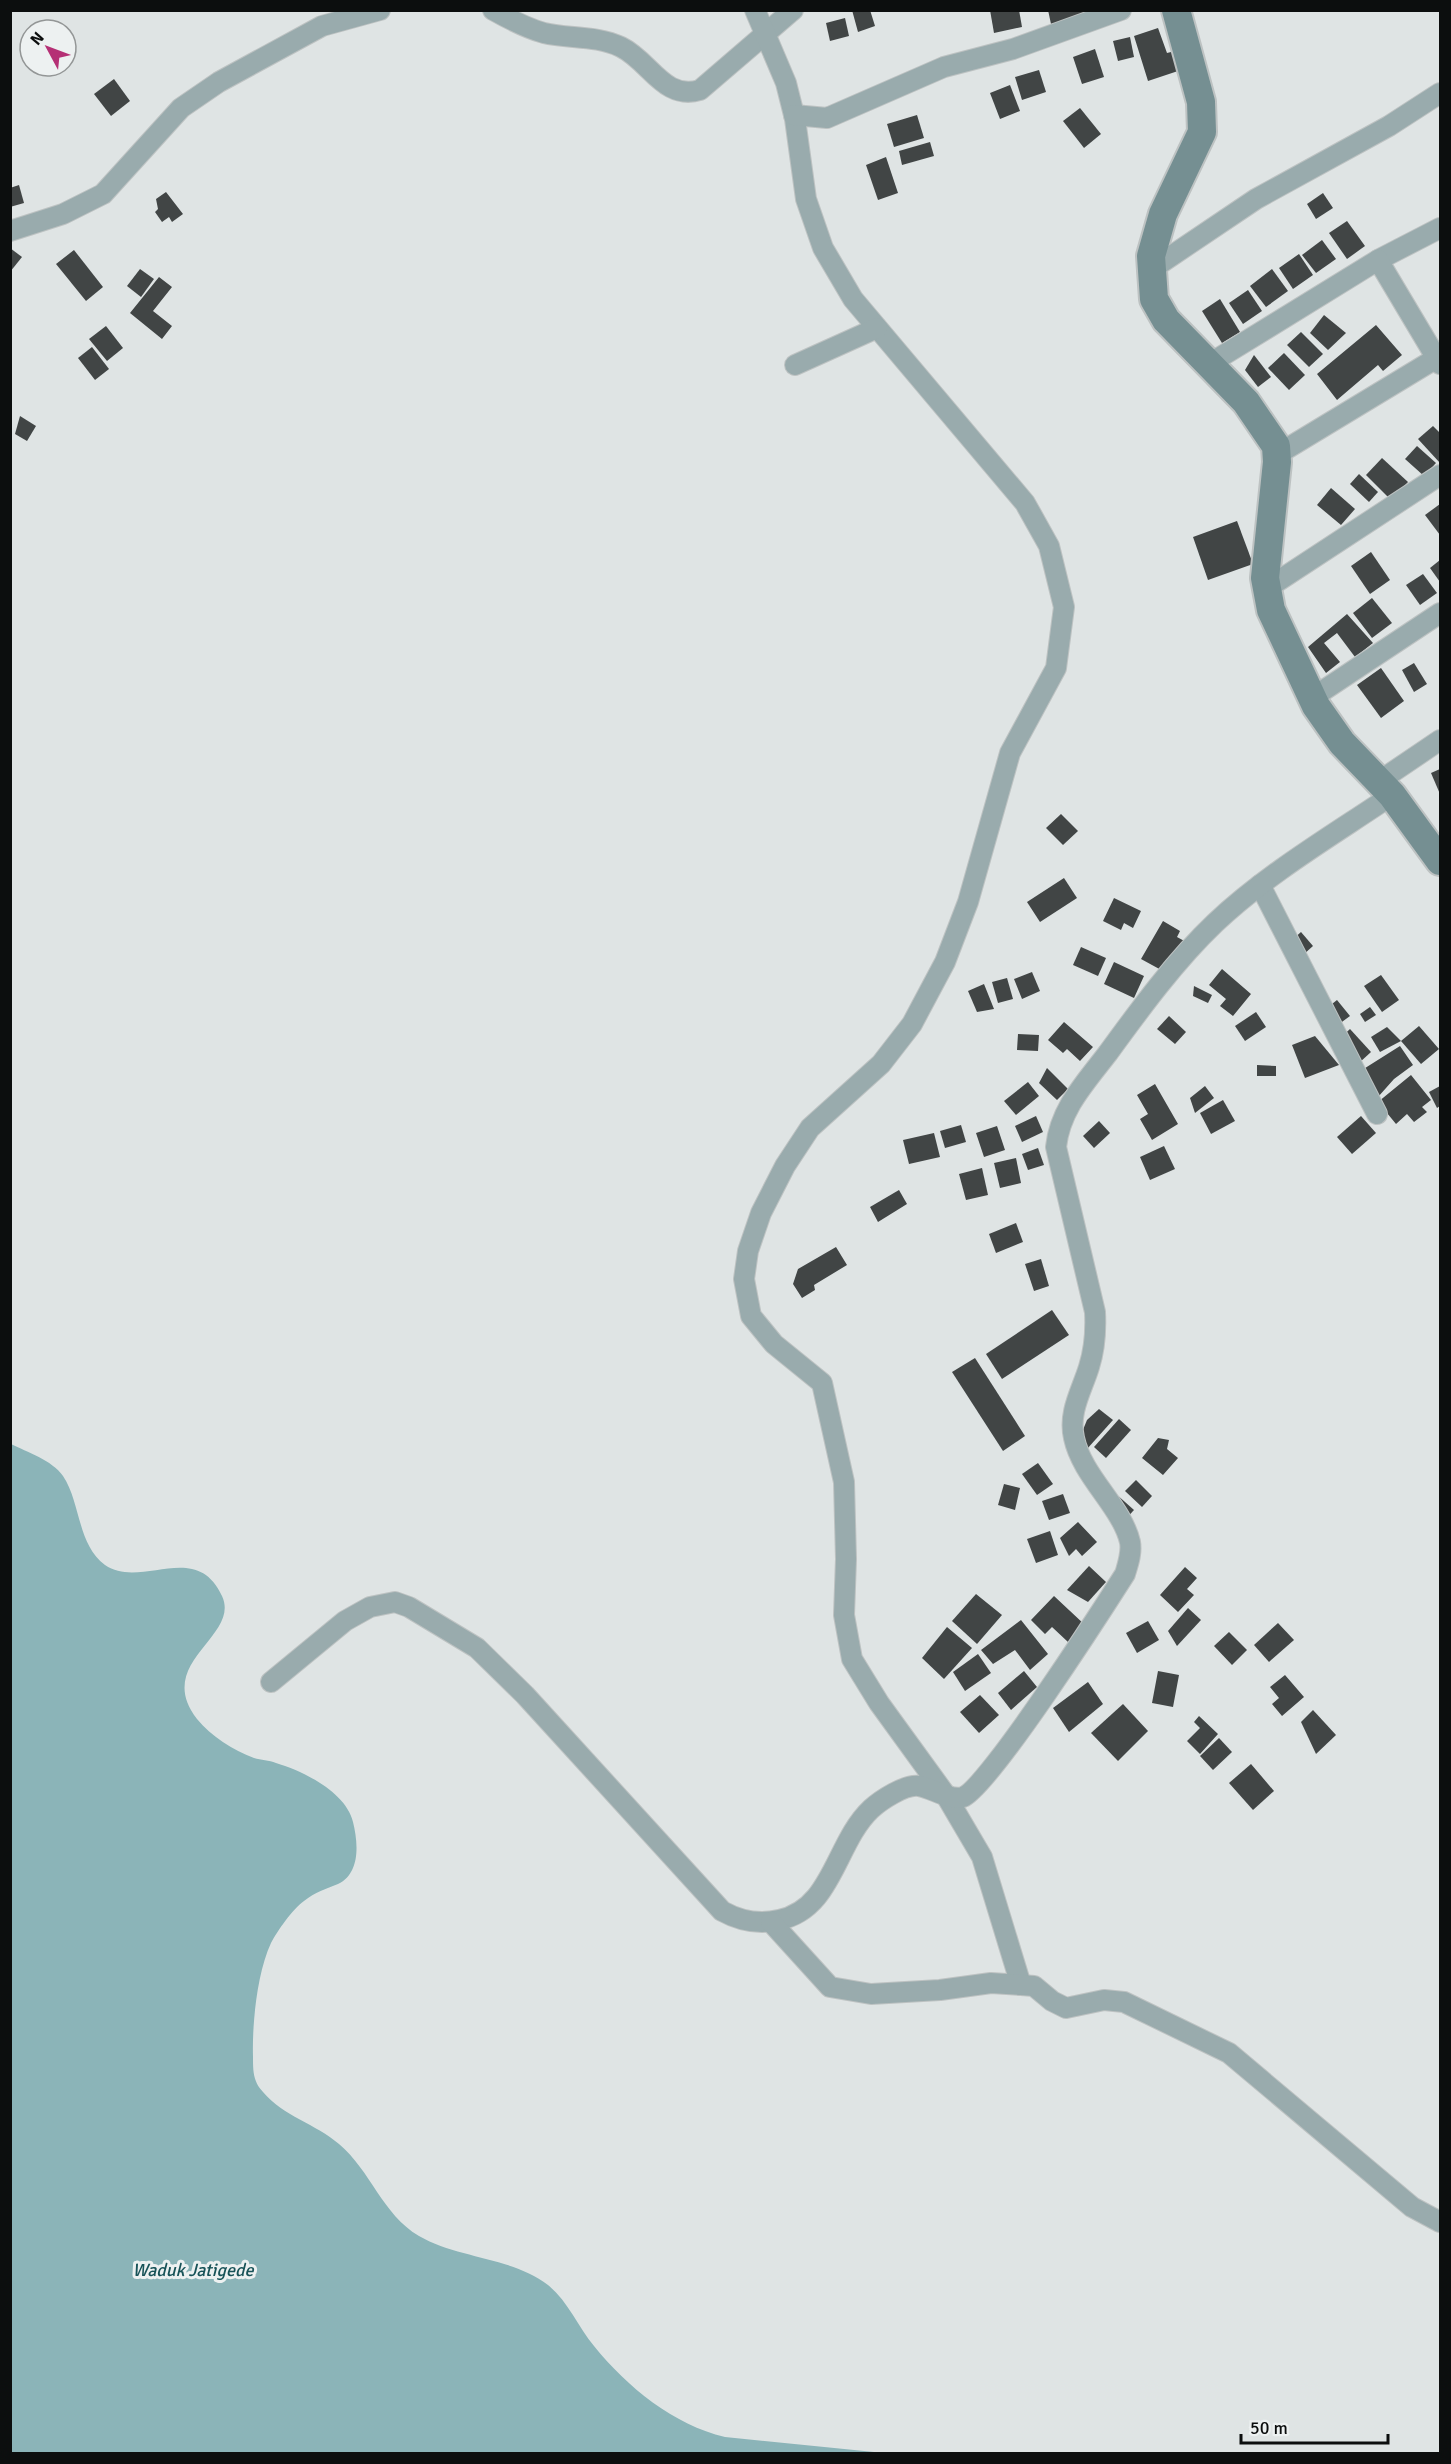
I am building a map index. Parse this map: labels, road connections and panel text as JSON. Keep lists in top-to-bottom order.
{
  "water": ["Waduk Jatigede"],
  "scale_bar": "50 m",
  "north": "top left"
}
